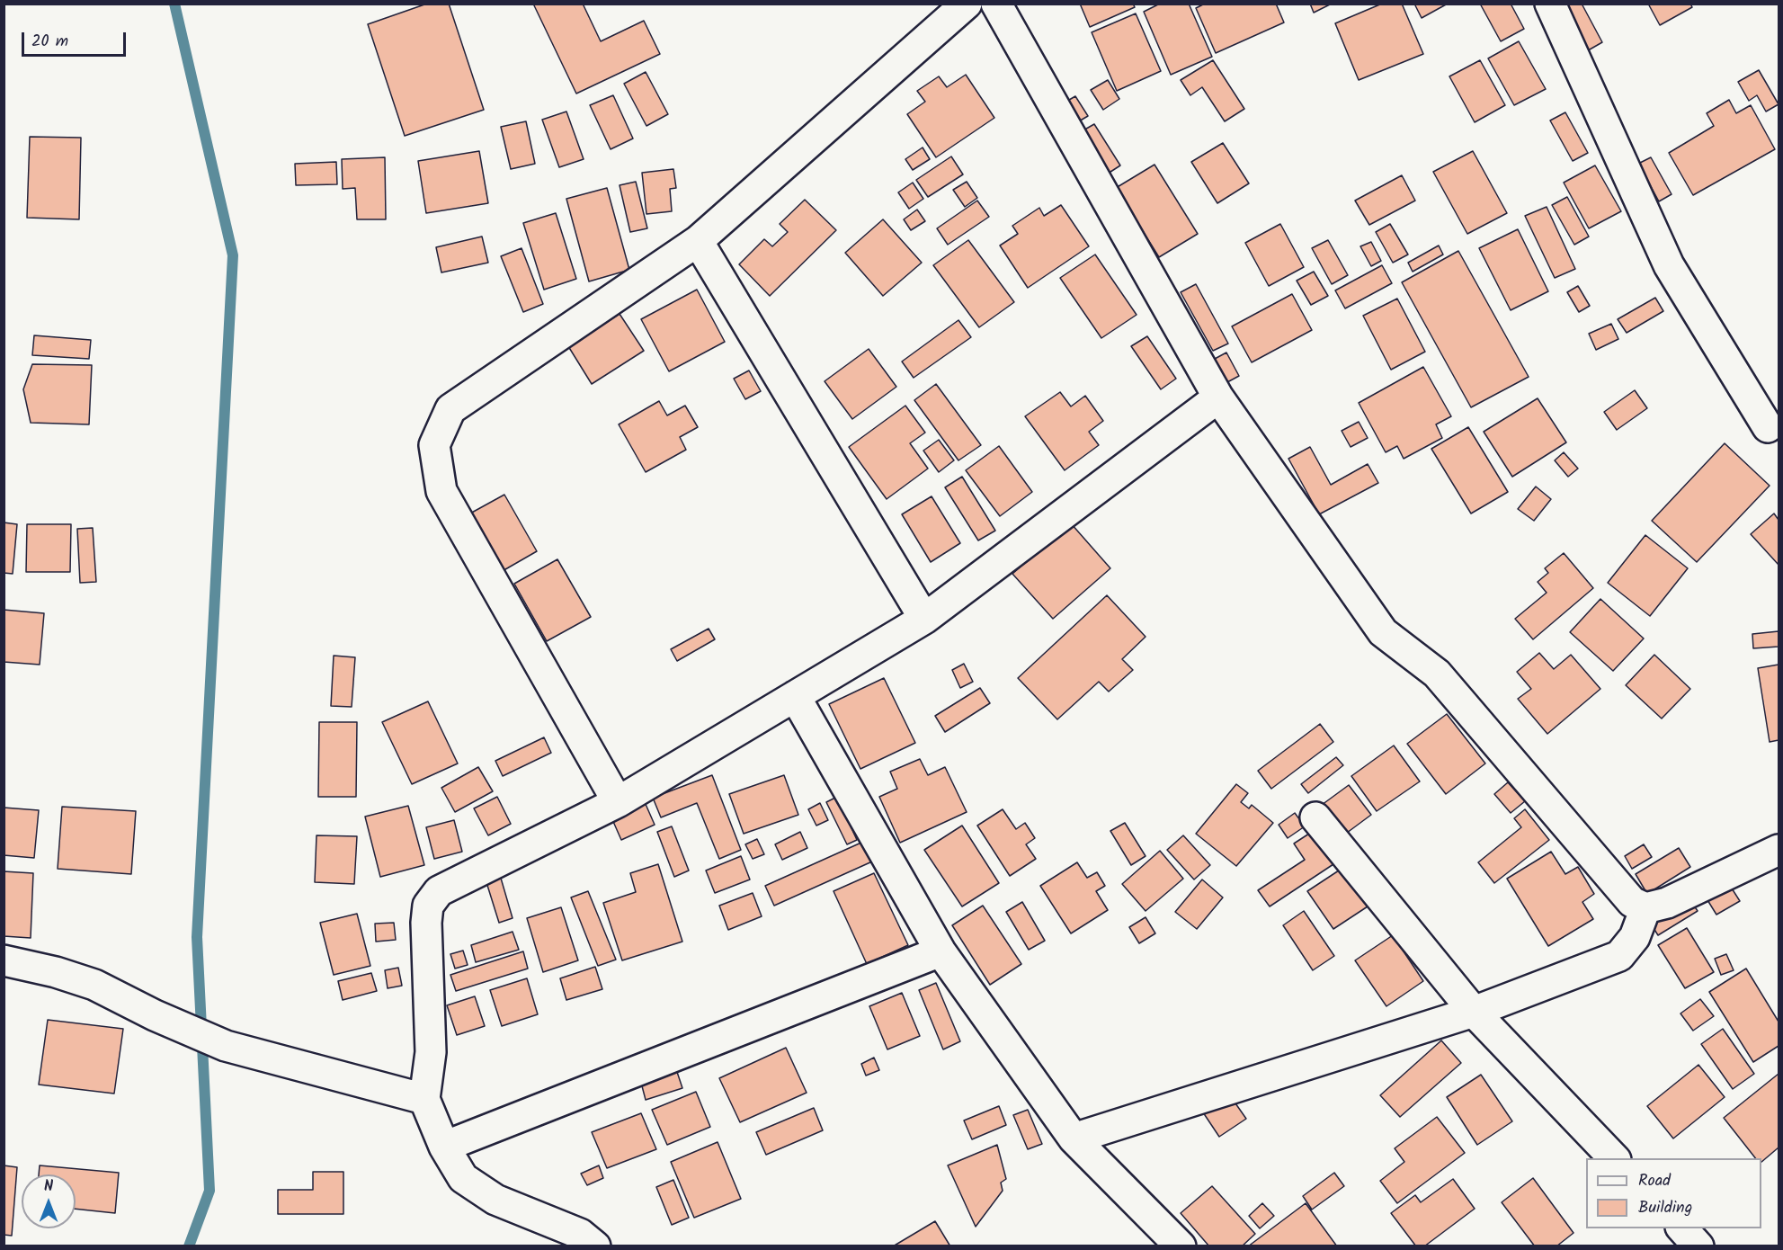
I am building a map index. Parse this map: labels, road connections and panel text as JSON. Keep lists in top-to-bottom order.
{
  "legend": ["Road", "Building"],
  "scale_bar": "20 m",
  "north": "top"
}
